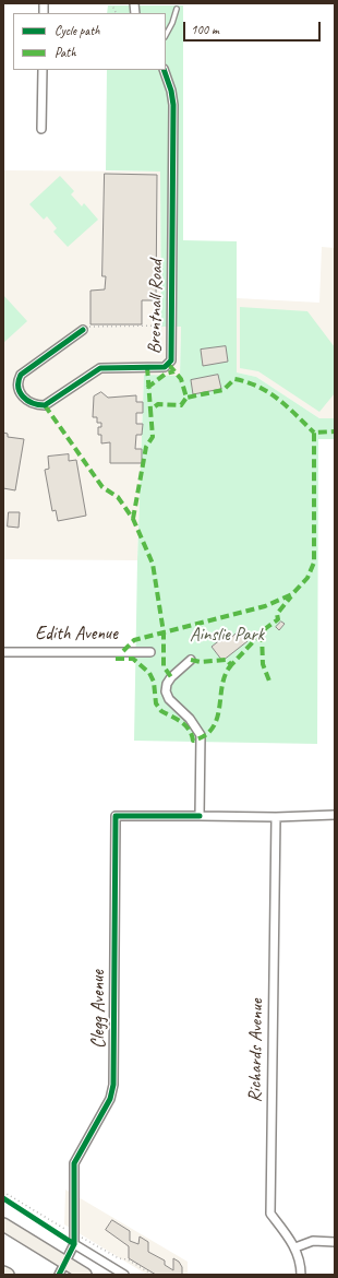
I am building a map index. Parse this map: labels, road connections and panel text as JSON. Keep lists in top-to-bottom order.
{
  "streets": {
    "street": [
      "Brentnall Road",
      "Edith Avenue",
      "Clegg Avenue",
      "Richards Avenue"
    ]
  },
  "parks": ["Ainslie Park"],
  "legend": ["Cycle path", "Path"],
  "scale_bar": "100 m"
}
